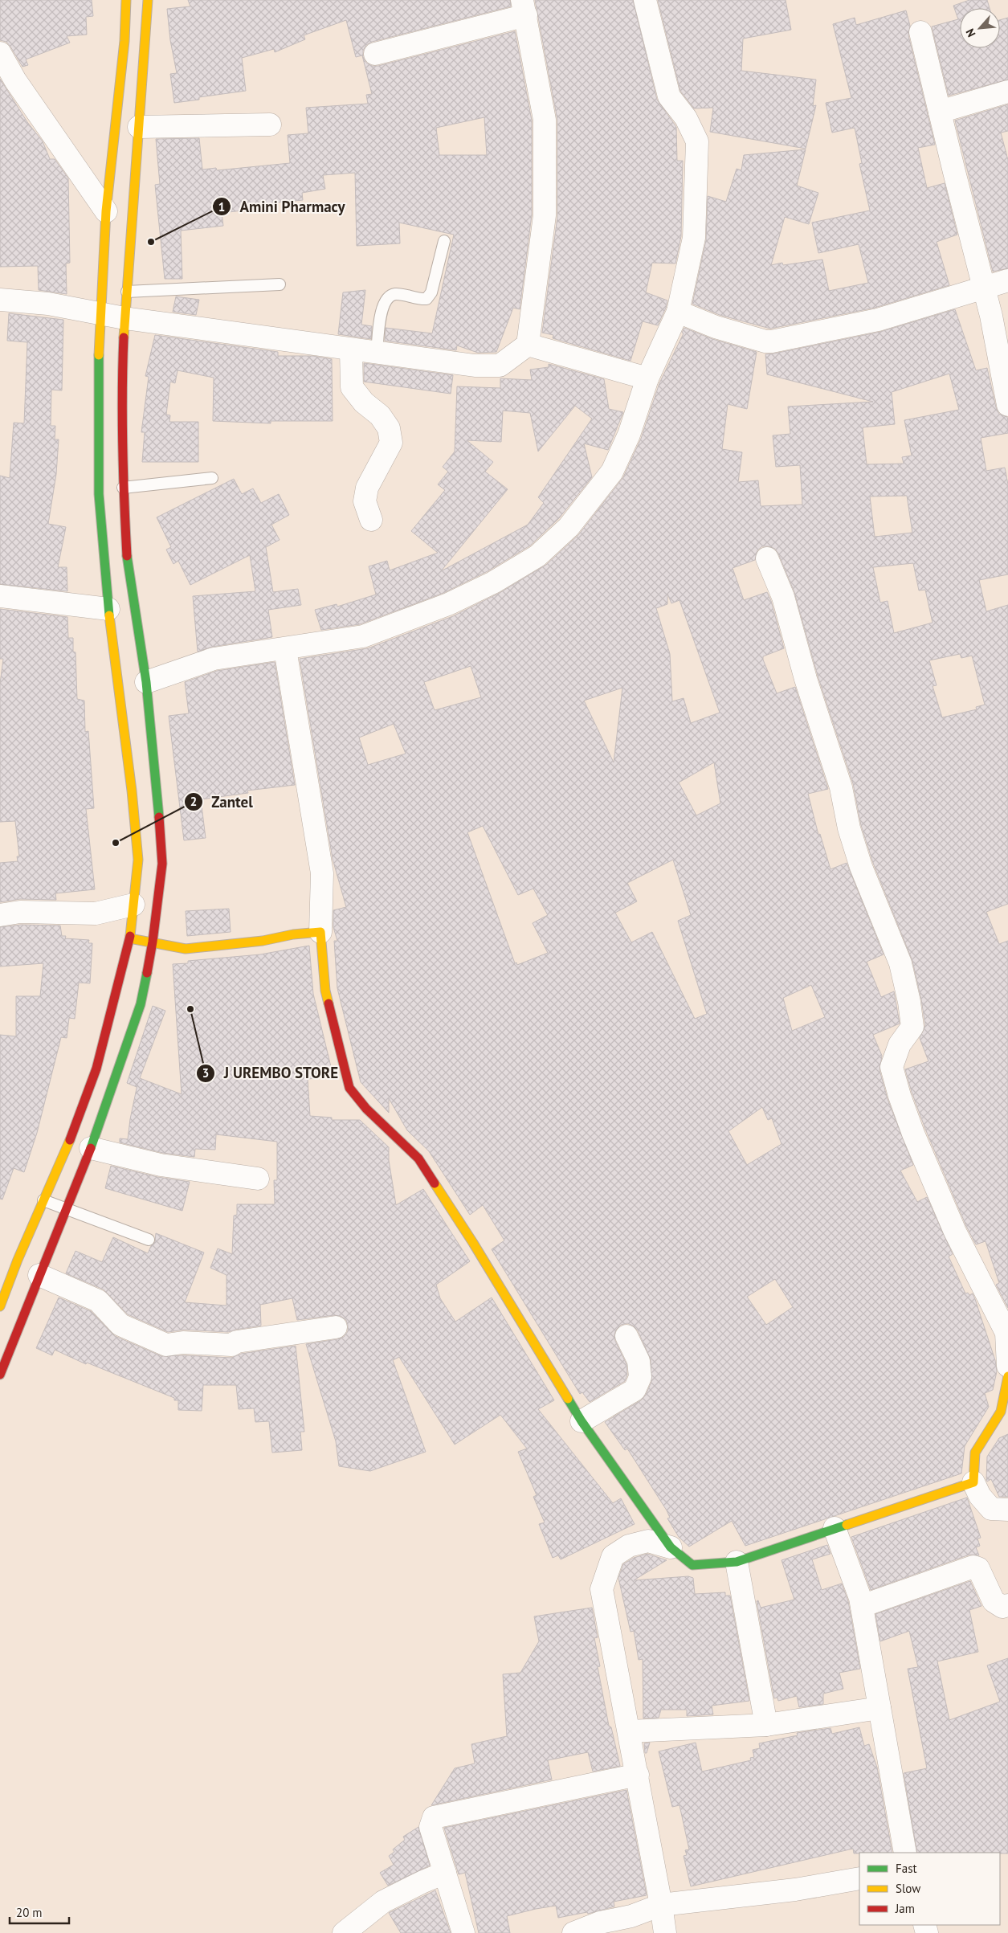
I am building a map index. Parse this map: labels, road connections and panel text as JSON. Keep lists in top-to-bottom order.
{
  "places": ["Amini Pharmacy", "Zantel", "J UREMBO STORE"],
  "legend": ["Fast", "Slow", "Jam"],
  "scale_bar": "20 m",
  "north": "bottom left"
}
